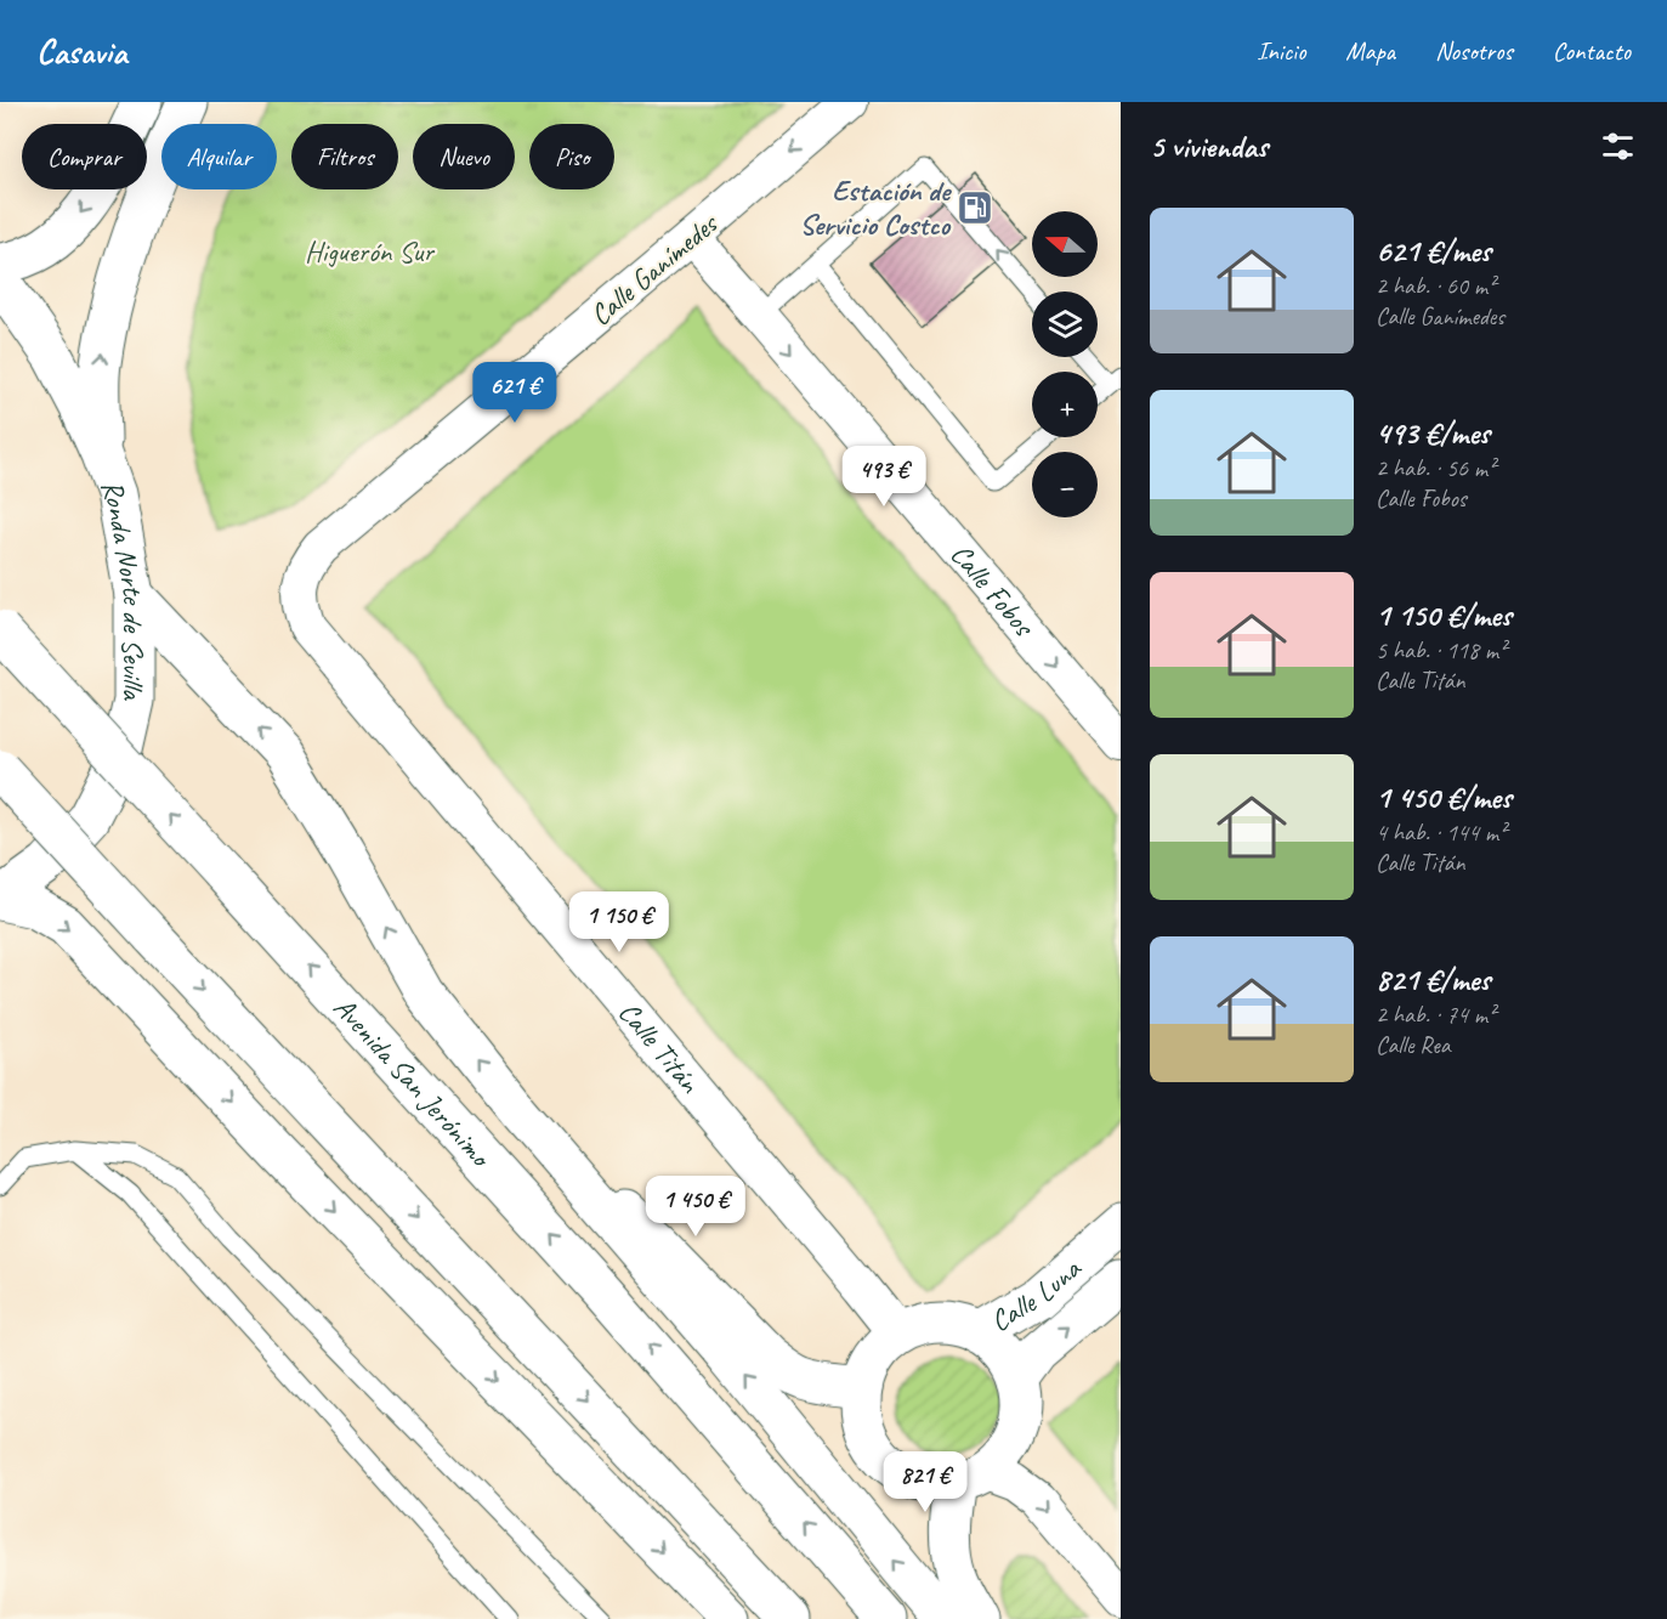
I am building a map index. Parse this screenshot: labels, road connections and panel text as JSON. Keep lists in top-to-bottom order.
{
  "streets": {
    "main road": ["Ronda Norte de Sevilla", "Avenida San Jerónimo", "Calle Luna"],
    "street": ["Calle Ganímedes", "Calle Fobos", "Calle Titán"]
  },
  "crossings": [
    ["Calle Ganímedes", "Calle Fobos"],
    ["Calle Ganímedes", "Calle Titán"],
    ["Calle Titán", "Calle Luna"]
  ],
  "one_way": ["Calle Fobos"],
  "parks": ["Higuerón Sur"],
  "places": {
    "fuel station": ["Estación de Servicio Costco"]
  },
  "north": "left",
  "page": {
    "header": "Casavia",
    "nav": [
      "Inicio",
      "Mapa",
      "Nosotros",
      "Contacto"
    ],
    "heading": "5 viviendas",
    "chip": [
      "Comprar",
      "Alquilar",
      "Filtros",
      "Nuevo",
      "Piso"
    ],
    "list": [
      {
        "name": "621 €/mes",
        "note": "2 hab. · 60 m² · Calle Ganímedes"
      },
      {
        "name": "493 €/mes",
        "note": "2 hab. · 56 m² · Calle Fobos"
      },
      {
        "name": "1 150 €/mes",
        "note": "5 hab. · 118 m² · Calle Titán"
      },
      {
        "name": "1 450 €/mes",
        "note": "4 hab. · 144 m² · Calle Titán"
      },
      {
        "name": "821 €/mes",
        "note": "2 hab. · 74 m² · Calle Rea"
      }
    ],
    "map_buttons": ["+", "−"],
    "price": [
      "621 €",
      "493 €",
      "1 150 €",
      "1 450 €",
      "821 €"
    ]
  }
}
